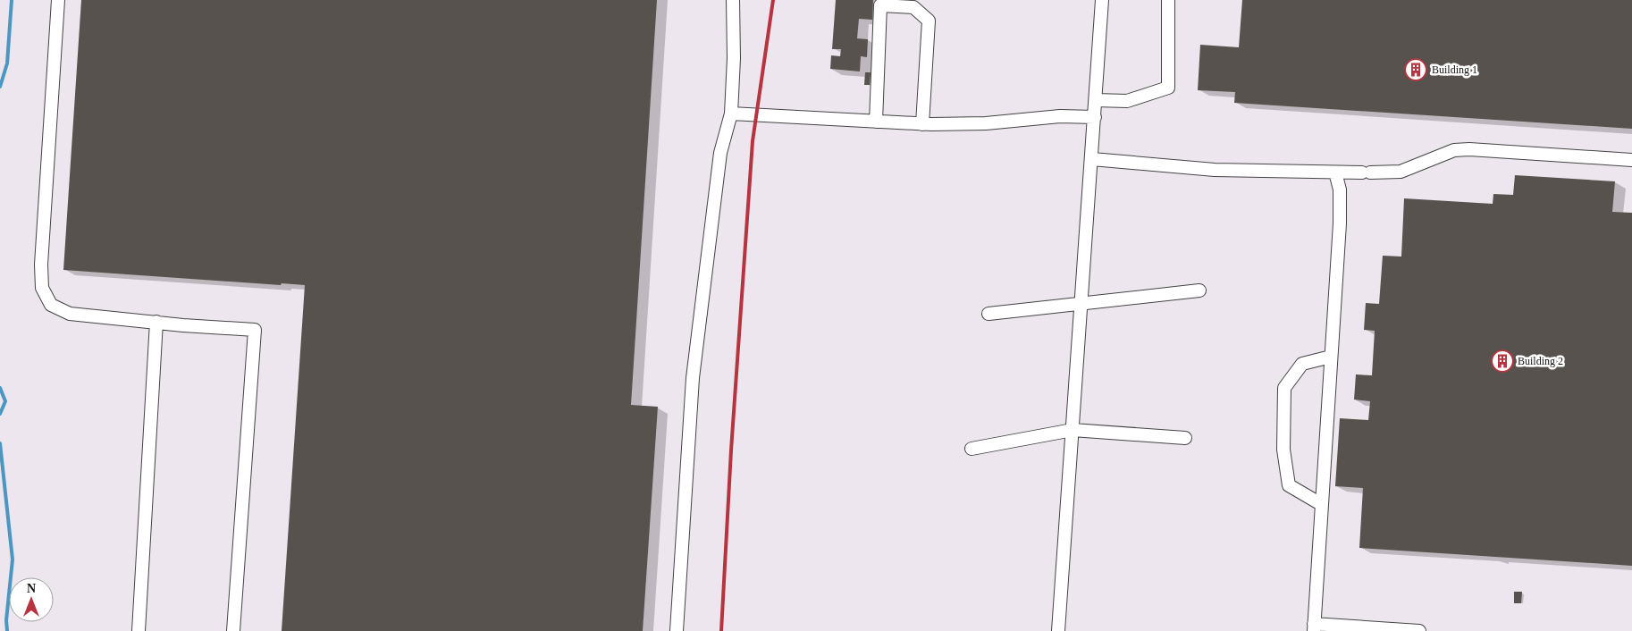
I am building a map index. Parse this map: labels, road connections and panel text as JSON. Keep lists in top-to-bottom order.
{
  "places": {
    "building": ["Building 1", "Building 2"]
  },
  "north": "top"
}
